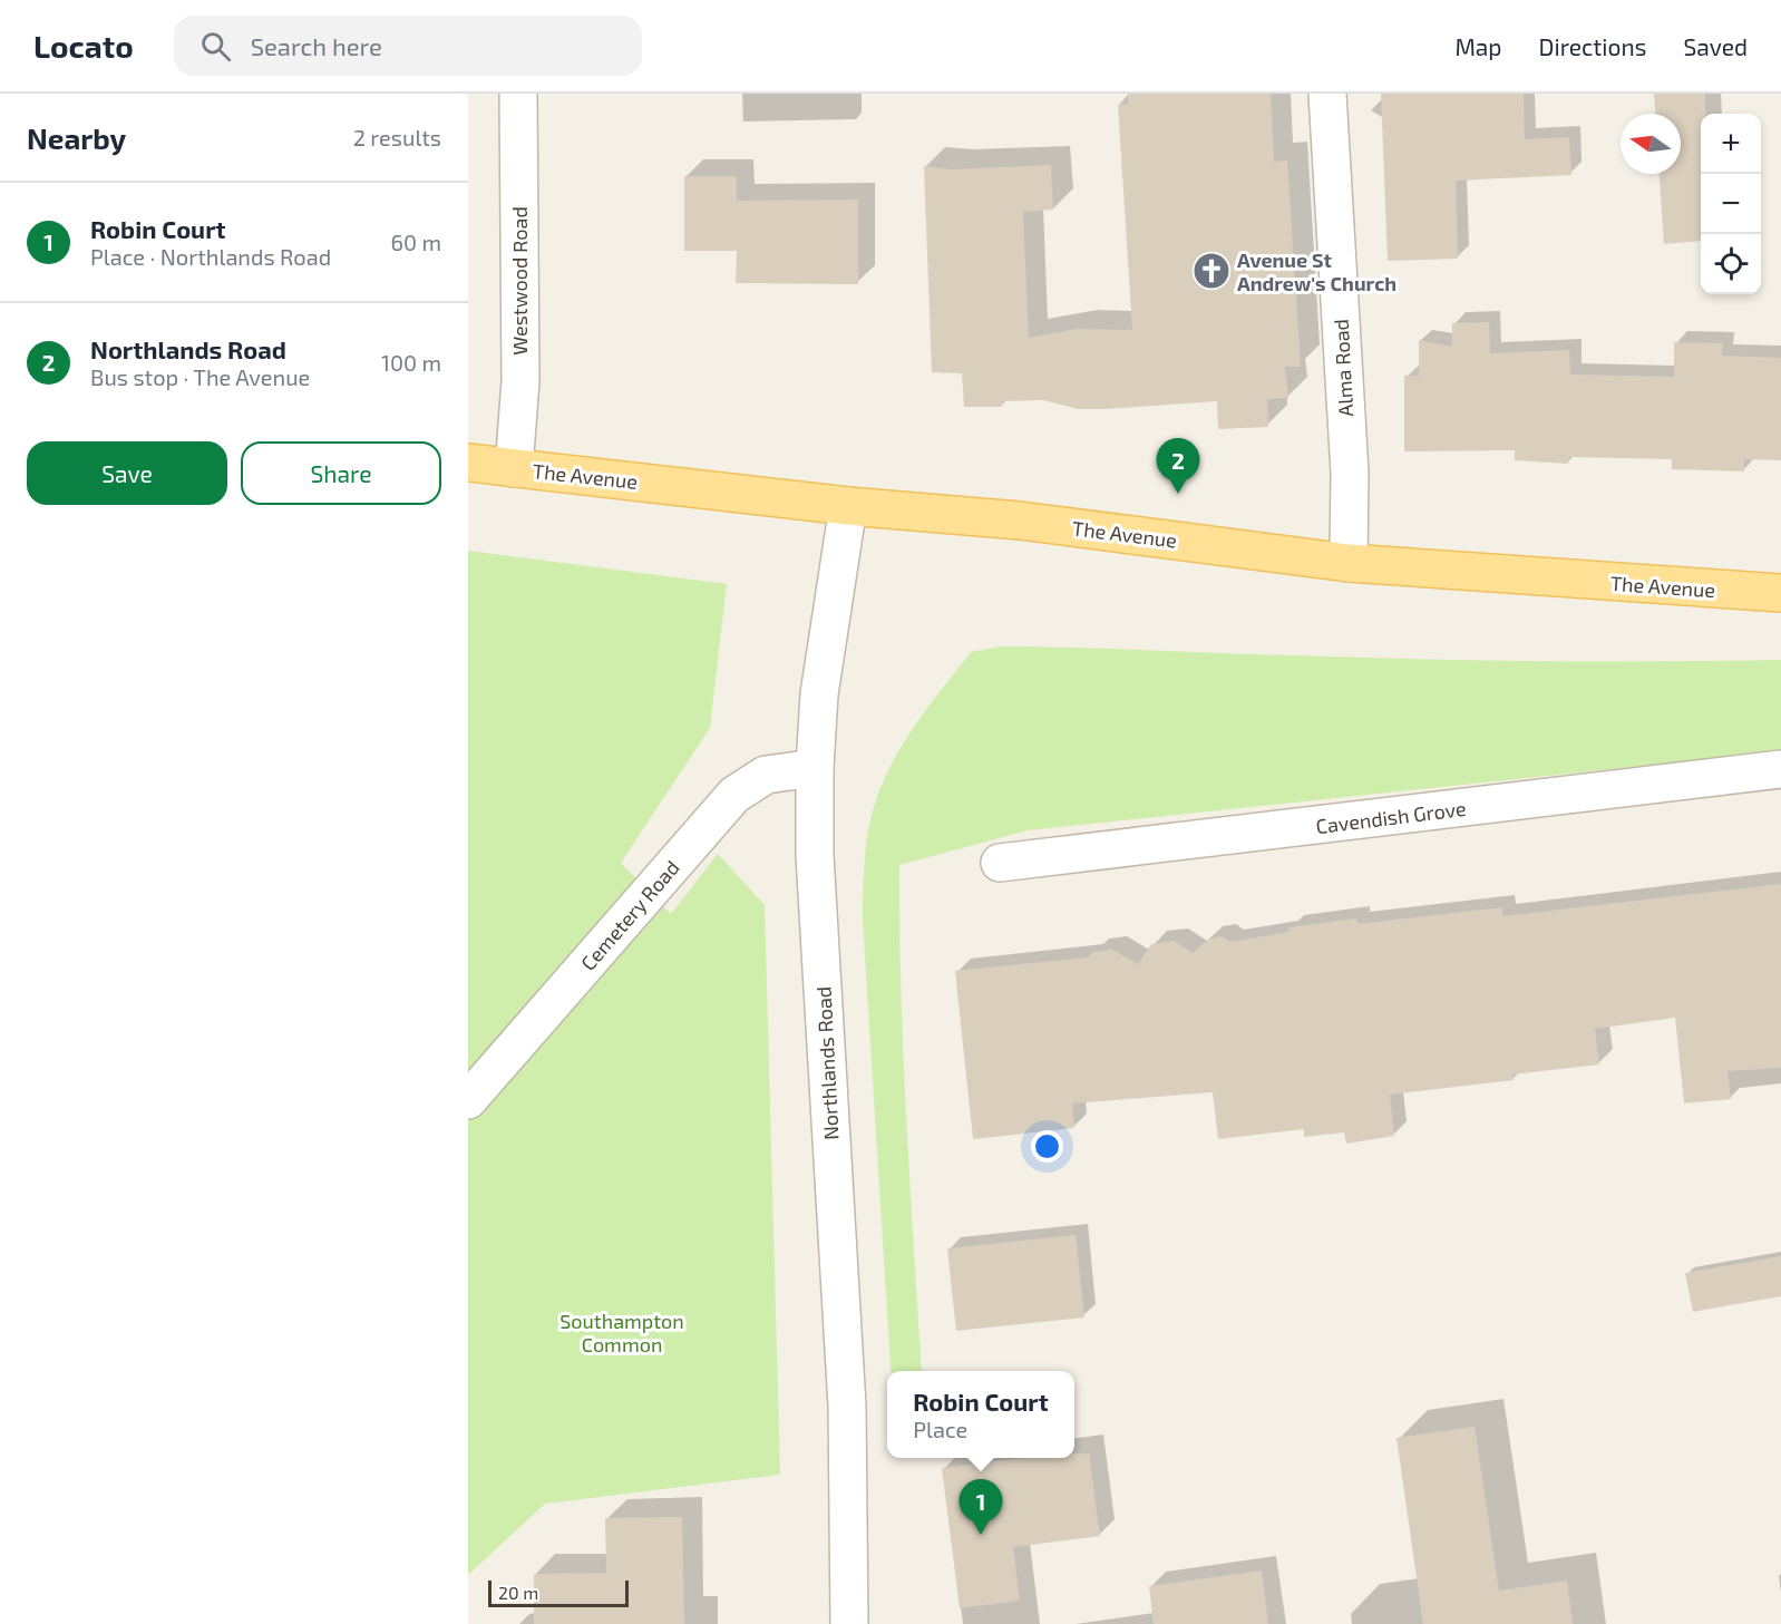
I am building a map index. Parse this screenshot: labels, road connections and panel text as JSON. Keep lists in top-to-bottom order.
{
  "streets": {
    "main road": ["The Avenue"],
    "street": [
      "Westwood Road",
      "Alma Road",
      "Cavendish Grove",
      "Cemetery Road",
      "Northlands Road"
    ]
  },
  "crossings": [
    ["Westwood Road", "The Avenue"],
    ["Alma Road", "The Avenue"],
    ["The Avenue", "Northlands Road"],
    ["Cemetery Road", "Northlands Road"]
  ],
  "parks": ["Southampton Common"],
  "places": {
    "church": ["Avenue St Andrew's Church"]
  },
  "scale_bar": "20 m",
  "north": "left",
  "page": {
    "header": "Locato",
    "search": "Search here",
    "nav": ["Map", "Directions", "Saved"],
    "heading": ["Nearby", "2 results"],
    "map_buttons": ["+", "−"],
    "list": [
      {
        "mark": "1",
        "name": "Robin Court",
        "note": "Place · Northlands Road",
        "value": "60 m"
      },
      {
        "mark": "2",
        "name": "Northlands Road",
        "note": "Bus stop · The Avenue",
        "value": "100 m"
      }
    ],
    "buttons": ["Save", "Share"],
    "pins": ["2", "1"],
    "popup": ["Robin Court", "Place"],
    "scale": "20 m"
  }
}
